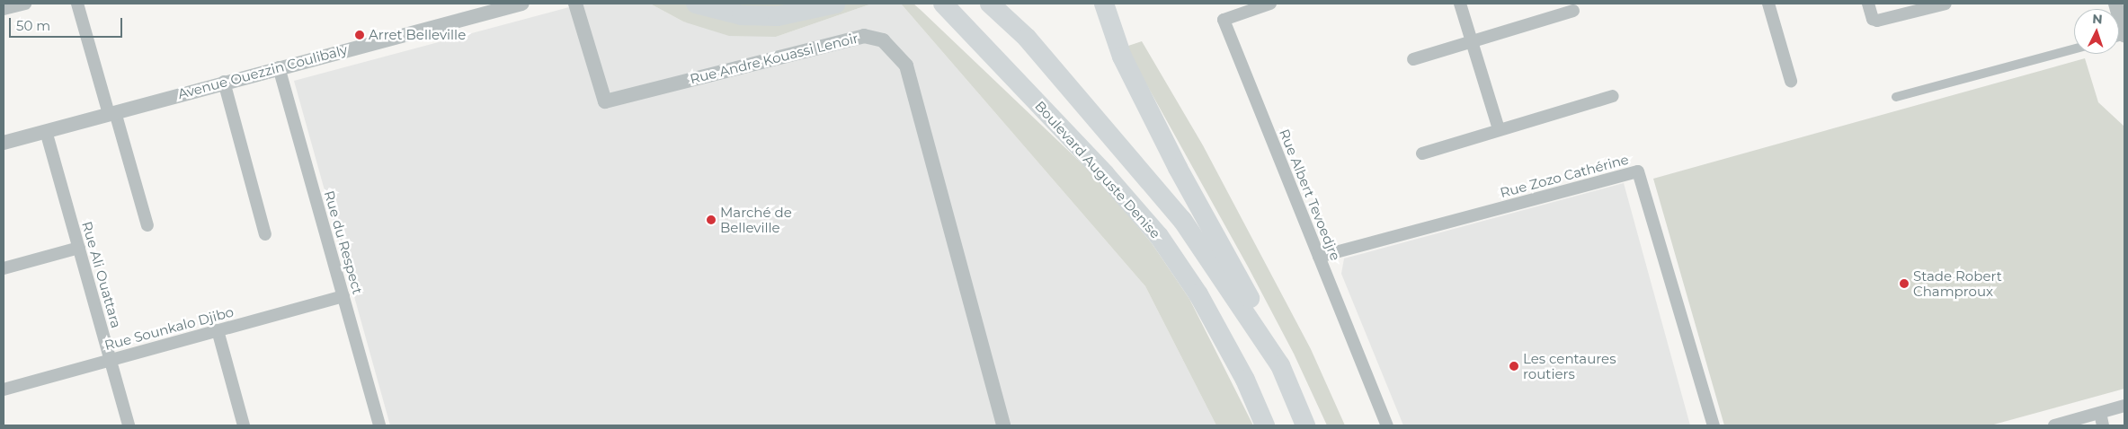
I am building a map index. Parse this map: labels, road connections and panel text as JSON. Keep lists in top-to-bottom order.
{
  "streets": {
    "highway": ["Boulevard Auguste Denise"],
    "street": [
      "Rue Andre Kouassi Lenoir",
      "Avenue Ouezzin Coulibaly",
      "Rue Zozo Cathérine",
      "Rue Albert Tevoedjre",
      "Rue du Respect",
      "Rue Ali Ouattara",
      "Rue Sounkalo Djibo"
    ]
  },
  "crossings": [
    ["Avenue Ouezzin Coulibaly", "Rue du Respect"],
    ["Avenue Ouezzin Coulibaly", "Rue Ali Ouattara"],
    ["Rue Zozo Cathérine", "Rue Albert Tevoedjre"],
    ["Rue du Respect", "Rue Sounkalo Djibo"],
    ["Rue Ali Ouattara", "Rue Sounkalo Djibo"]
  ],
  "places": [
    "Arret Belleville",
    "Marché de Belleville",
    "Stade Robert Champroux",
    "Les centaures routiers"
  ],
  "scale_bar": "50 m",
  "north": "top"
}
